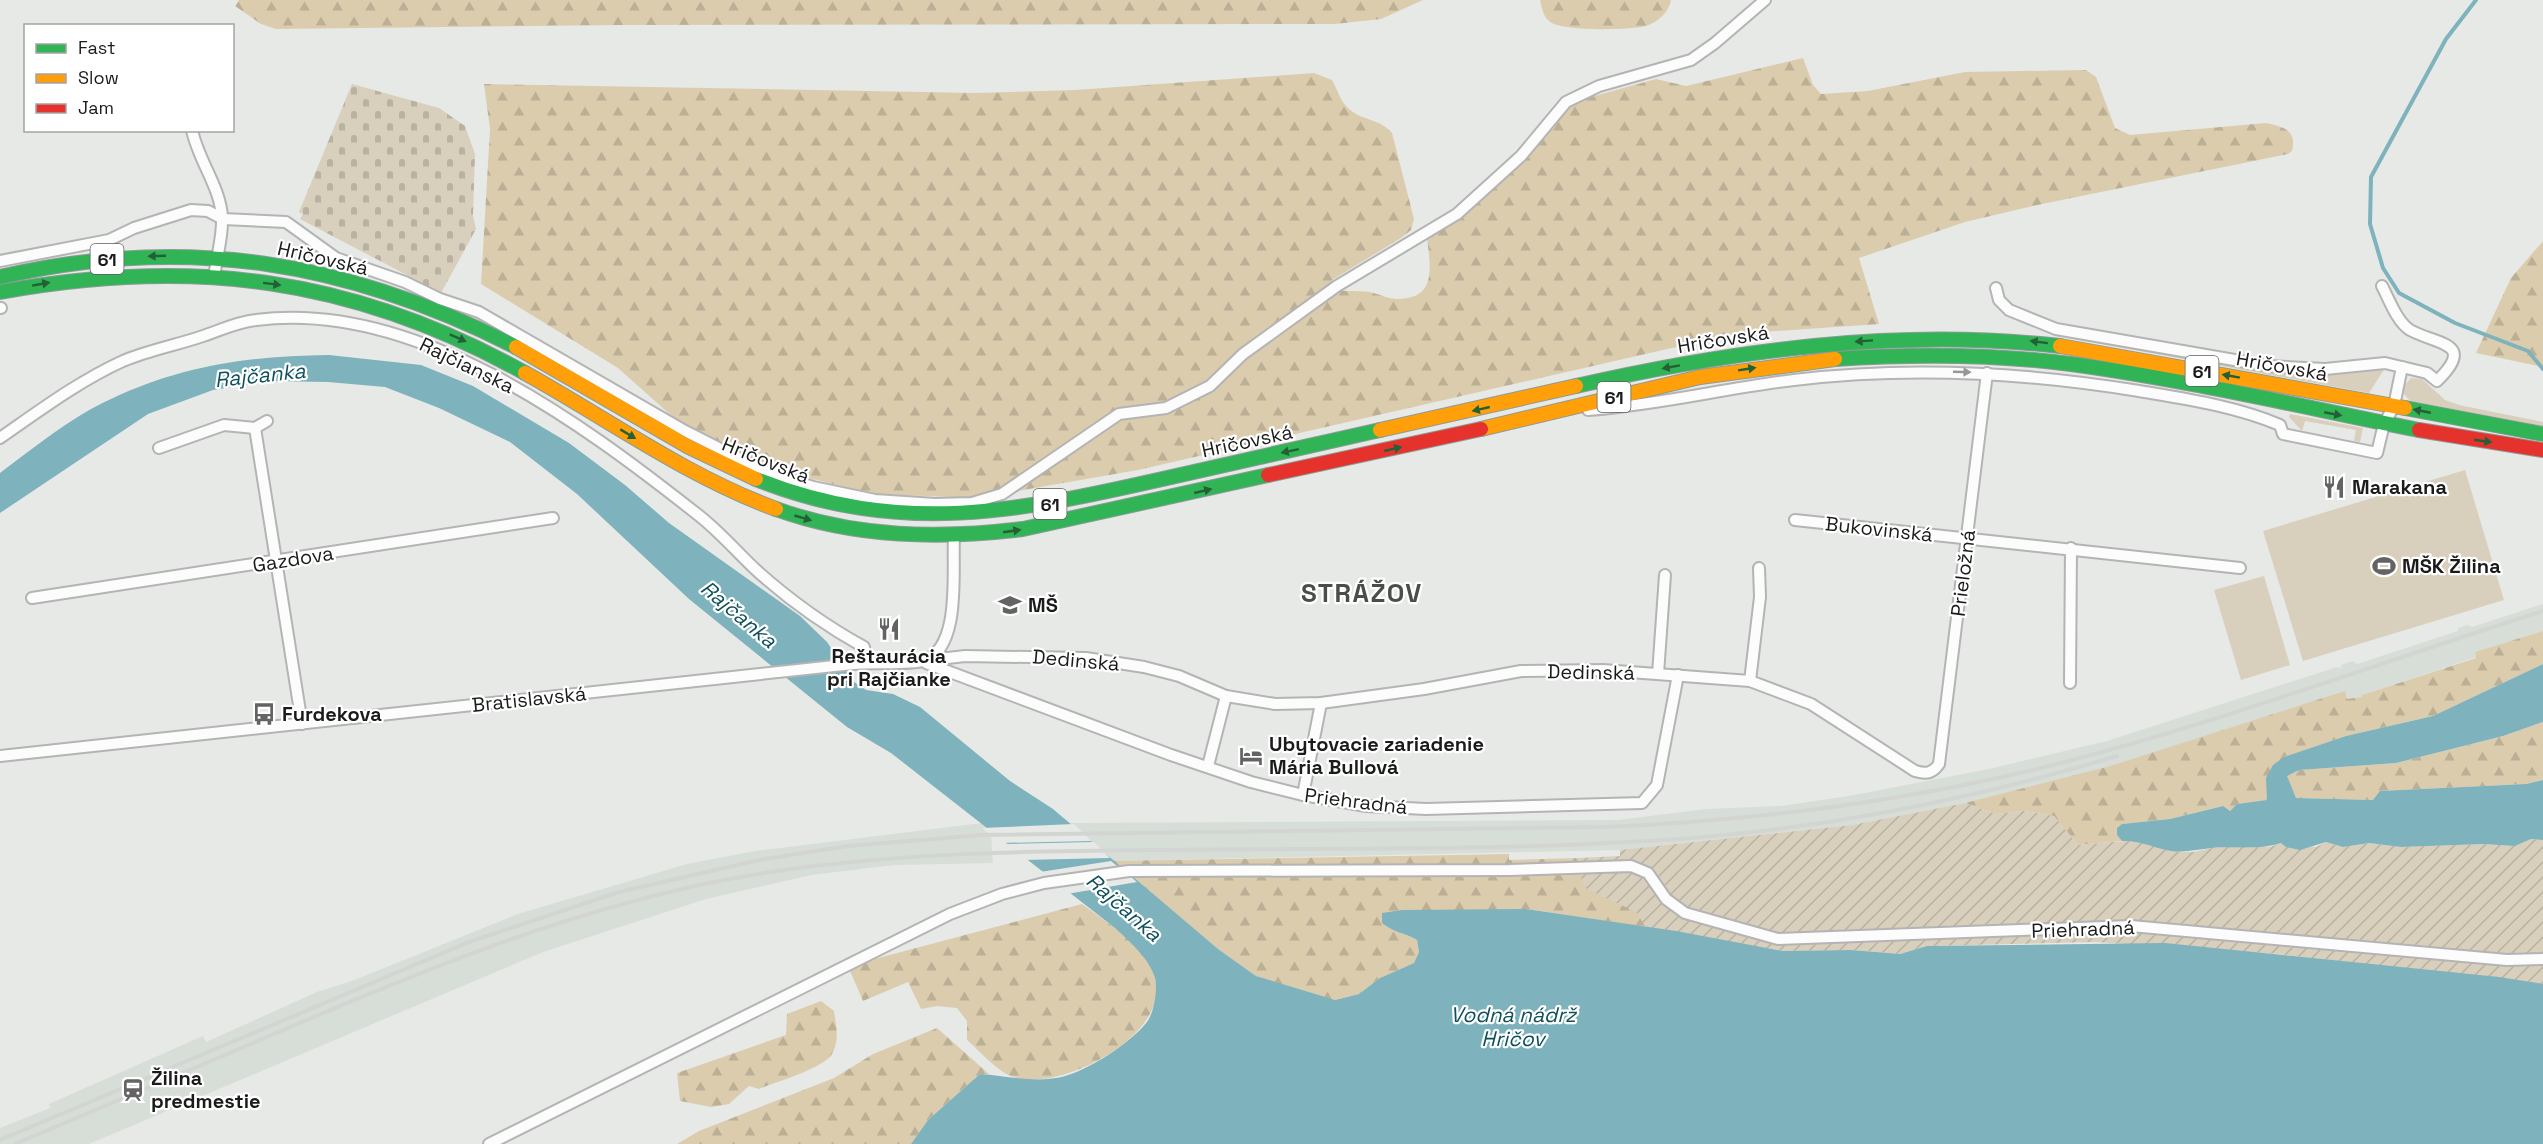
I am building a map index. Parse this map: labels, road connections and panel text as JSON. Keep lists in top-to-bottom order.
{
  "streets": {
    "main road": ["Hričovská", "61"],
    "street": [
      "Rajčianska",
      "Bukovinská",
      "Gazdova",
      "Prieložná",
      "Dedinská",
      "Bratislavská",
      "Priehradná"
    ]
  },
  "crossings": [
    ["Hričovská", "Prieložná"],
    ["Rajčianska", "Bratislavská"],
    ["Bukovinská", "Prieložná"],
    ["Prieložná", "Dedinská"],
    ["Dedinská", "Bratislavská"],
    ["Dedinská", "Priehradná"],
    ["Bratislavská", "Priehradná"]
  ],
  "districts": ["STRÁŽOV"],
  "water": ["Rajčanka", "Vodná nádrž Hričov"],
  "places": {
    "restaurant": ["Marakana", "Reštaurácia pri Rajčianke"],
    "sports": ["MŠK Žilina"],
    "school or university": ["MŠ"],
    "bus stop": ["Furdekova"],
    "hotel": ["Ubytovacie zariadenie Mária Bullová"],
    "station": ["Žilina predmestie"]
  },
  "legend": ["Fast", "Slow", "Jam"]
}
